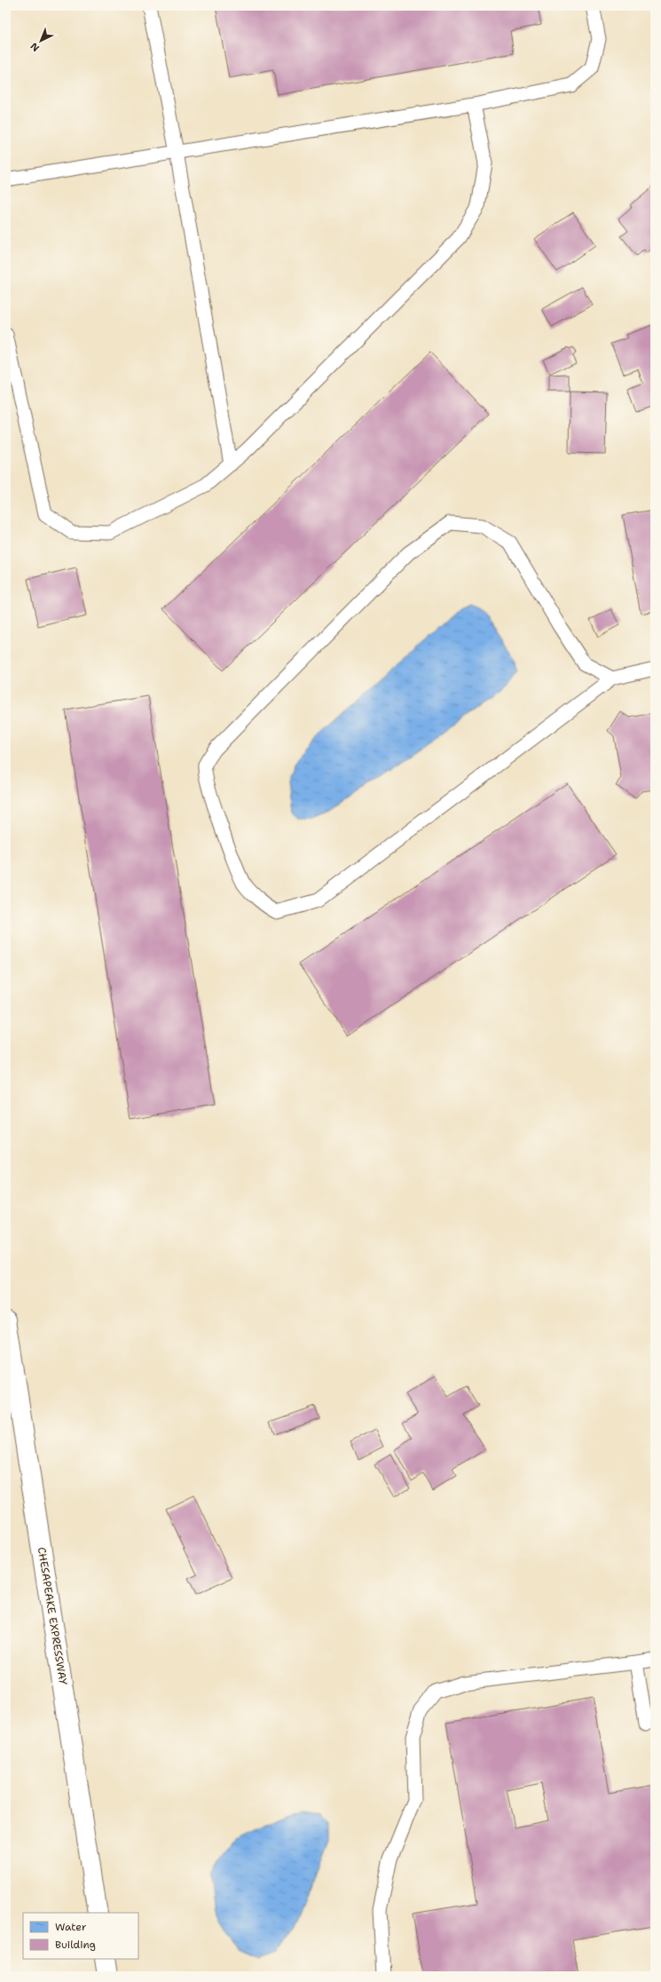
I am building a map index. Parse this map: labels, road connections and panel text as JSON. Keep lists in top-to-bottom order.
{
  "streets": {
    "highway": ["CHESAPEAKE EXPRESSWAY"]
  },
  "legend": ["Water", "Building"],
  "north": "bottom left"
}
